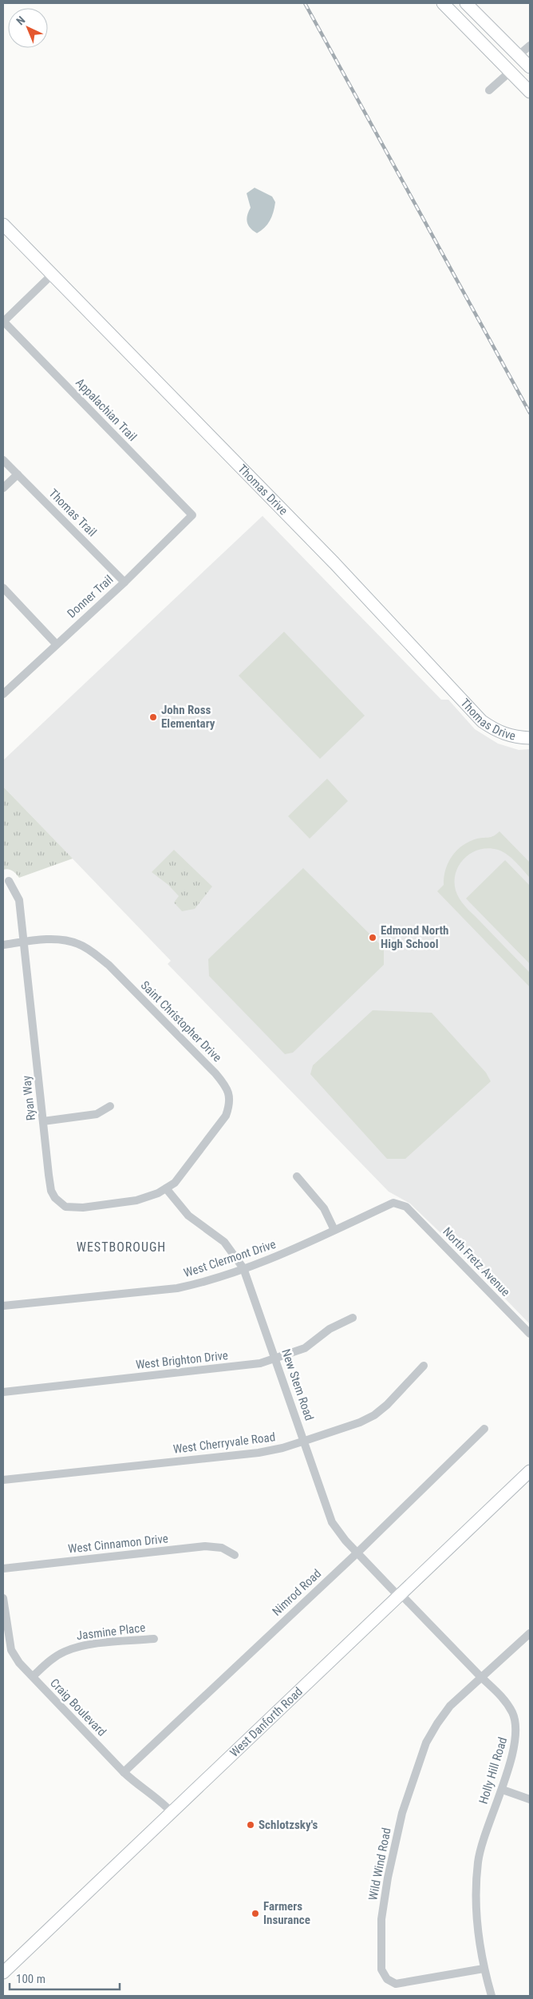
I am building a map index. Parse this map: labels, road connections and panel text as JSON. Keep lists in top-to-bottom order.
{
  "streets": {
    "main road": ["Thomas Drive", "West Danforth Road"],
    "street": [
      "Appalachian Trail",
      "Thomas Trail",
      "Donner Trail",
      "Saint Christopher Drive",
      "Ryan Way",
      "West Clermont Drive",
      "North Fretz Avenue",
      "West Brighton Drive",
      "New Stem Road",
      "West Cherryvale Road",
      "West Cinnamon Drive",
      "Nimrod Road",
      "Jasmine Place",
      "Craig Boulevard",
      "Holly Hill Road",
      "Wild Wind Road"
    ]
  },
  "crossings": [
    ["Appalachian Trail", "Donner Trail"],
    ["Thomas Trail", "Donner Trail"],
    ["Saint Christopher Drive", "Ryan Way"],
    ["Saint Christopher Drive", "New Stem Road"],
    ["Ryan Way", "New Stem Road"],
    ["West Clermont Drive", "North Fretz Avenue"],
    ["West Clermont Drive", "New Stem Road"],
    ["West Brighton Drive", "New Stem Road"],
    ["New Stem Road", "West Cherryvale Road"],
    ["New Stem Road", "Nimrod Road"],
    ["New Stem Road", "West Danforth Road"],
    ["New Stem Road", "Holly Hill Road"],
    ["Nimrod Road", "Craig Boulevard"],
    ["Jasmine Place", "Craig Boulevard"],
    ["Craig Boulevard", "West Danforth Road"],
    ["West Danforth Road", "Holly Hill Road"],
    ["Holly Hill Road", "Wild Wind Road"]
  ],
  "districts": ["WESTBOROUGH"],
  "places": [
    "John Ross Elementary",
    "Edmond North High School",
    "Schlotzsky's",
    "Farmers Insurance"
  ],
  "scale_bar": "100 m",
  "north": "top left"
}
